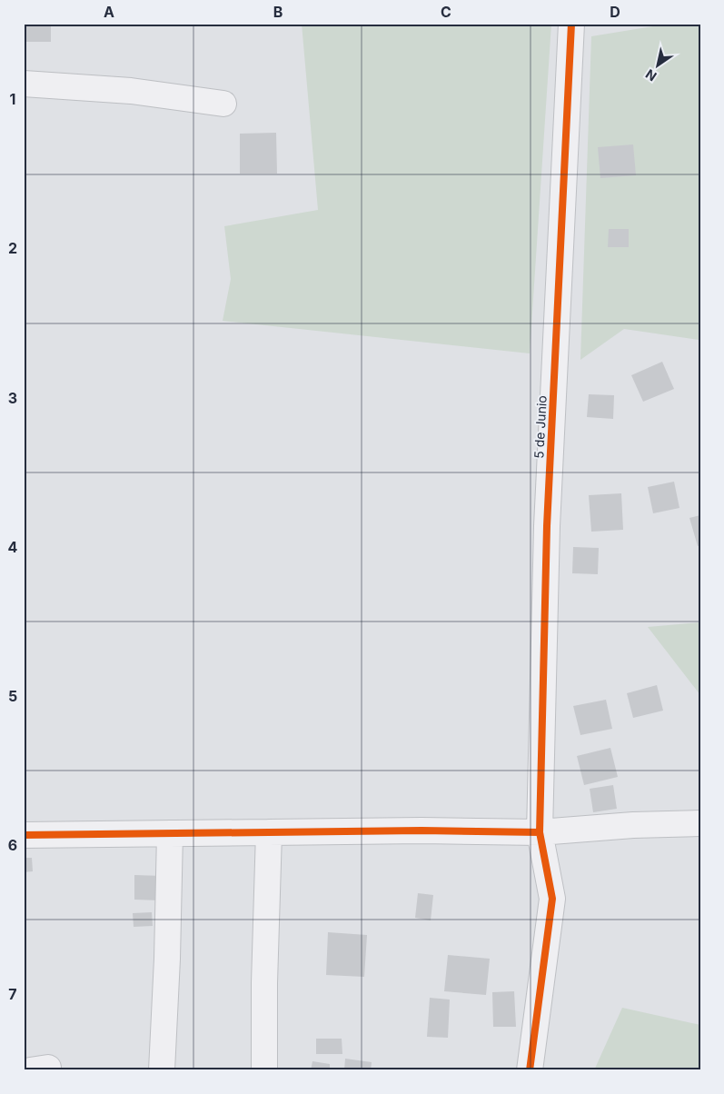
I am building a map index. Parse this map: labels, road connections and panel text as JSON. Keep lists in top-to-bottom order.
{
  "streets": {
    "street": ["5 de Junio"]
  },
  "north": "bottom left",
  "grid": {
    "columns": [
      "A",
      "B",
      "C",
      "D"
    ],
    "rows": [
      "1",
      "2",
      "3",
      "4",
      "5",
      "6",
      "7"
    ]
  }
}
